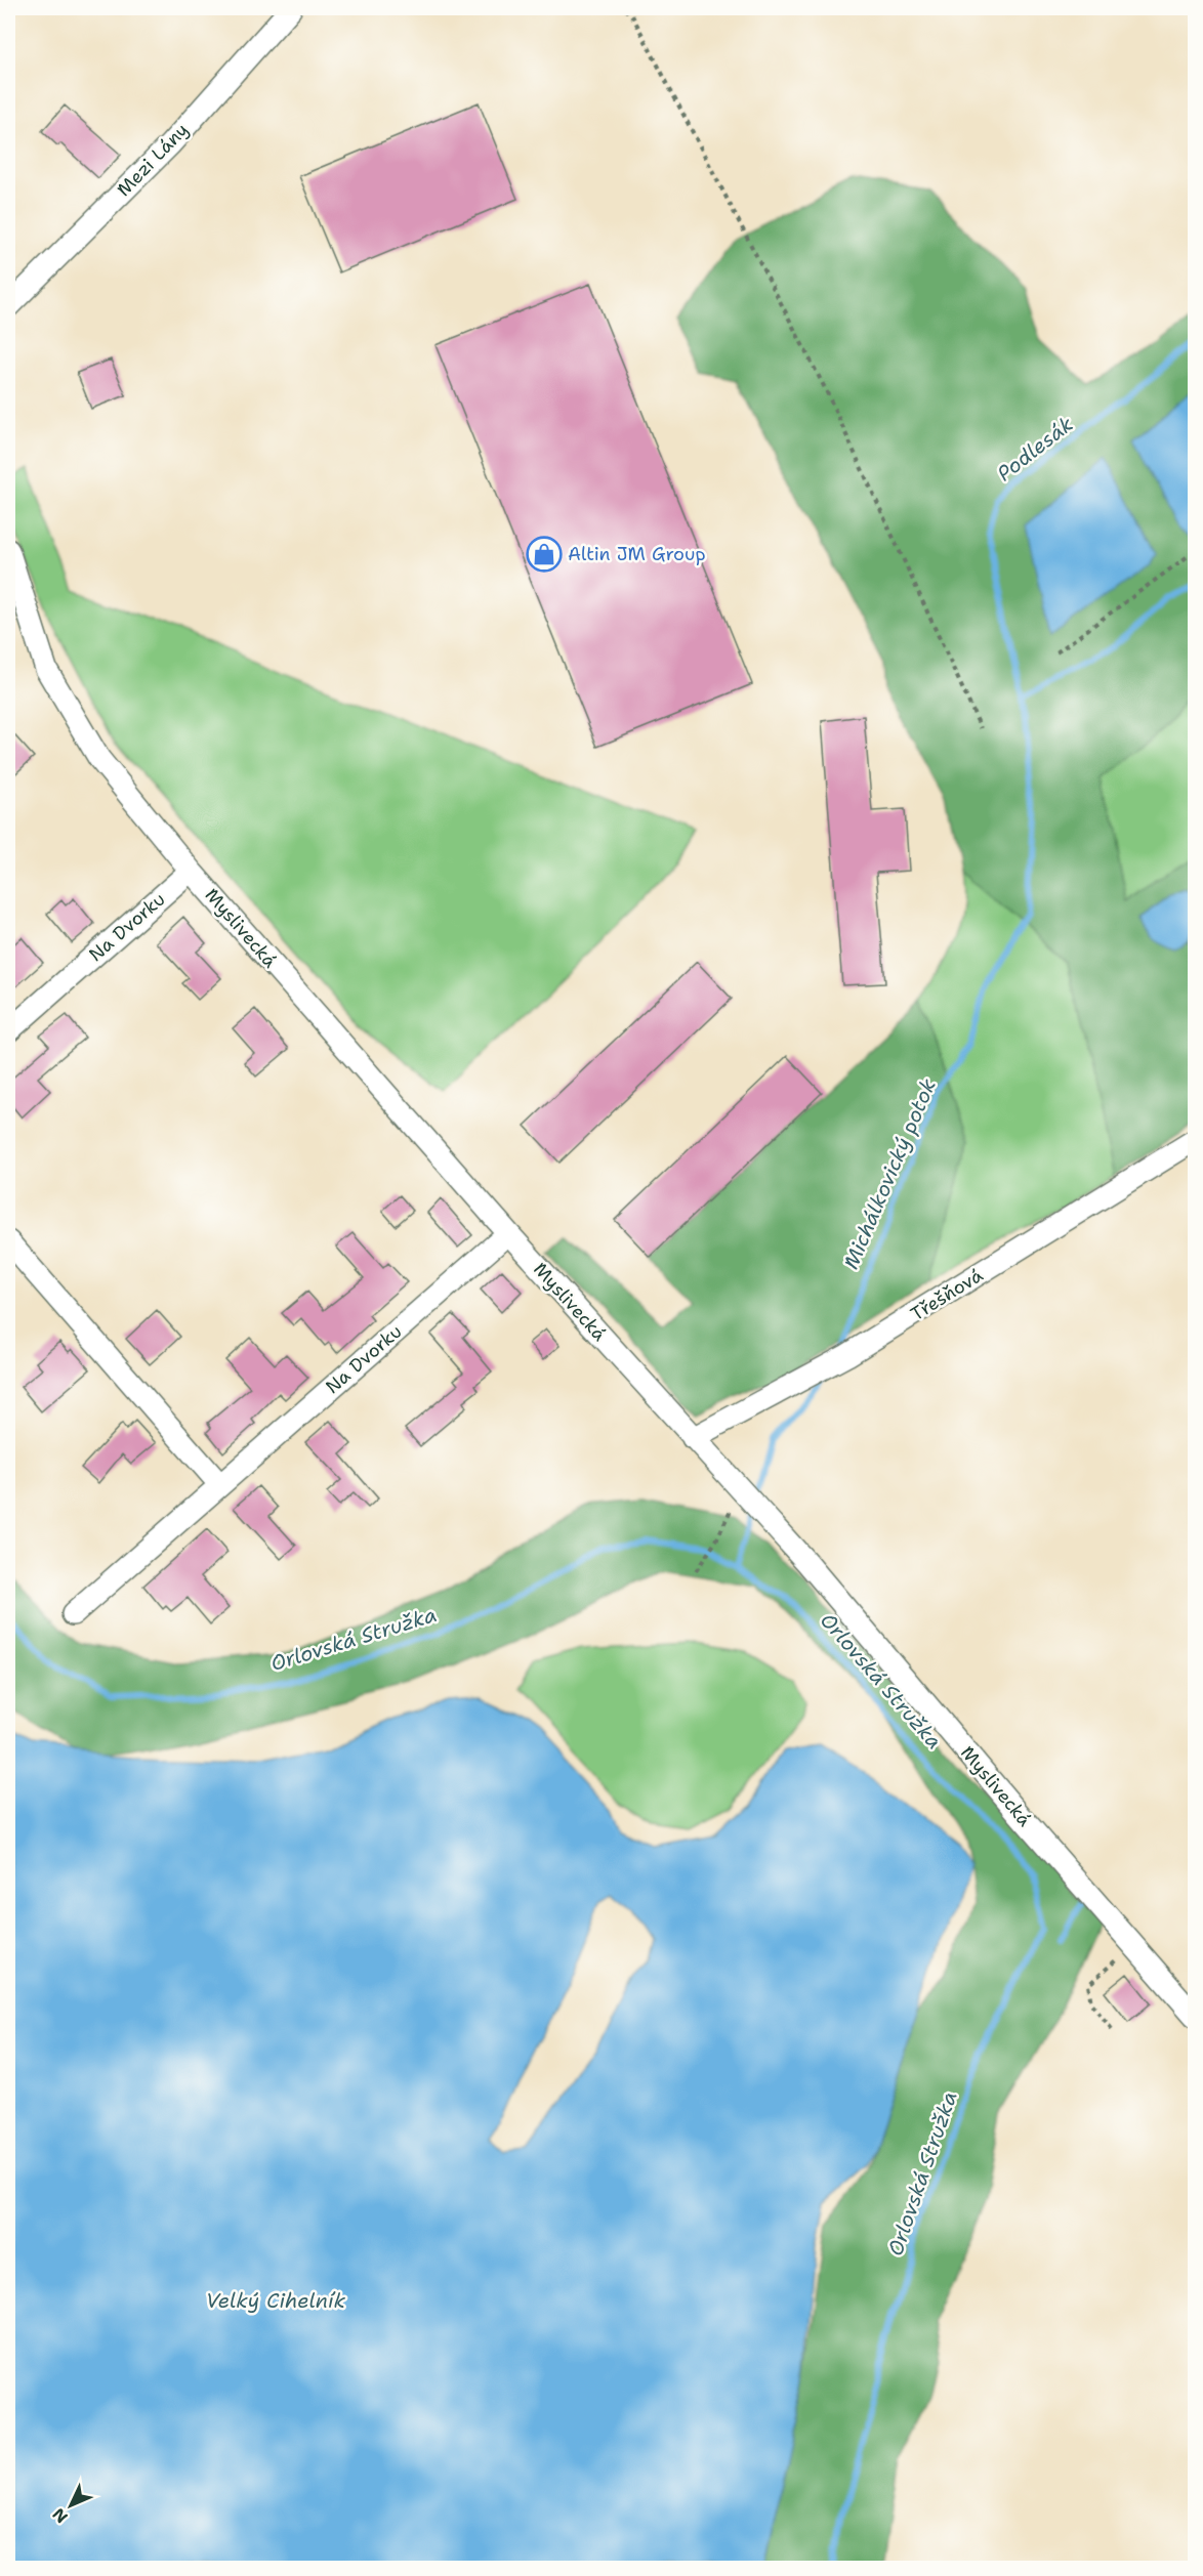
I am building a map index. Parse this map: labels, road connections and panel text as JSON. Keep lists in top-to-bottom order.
{
  "streets": {
    "street": [
      "Mezi Lány",
      "Na Dvorku",
      "Myslivecká",
      "Třešňová"
    ]
  },
  "crossings": [
    ["Na Dvorku", "Myslivecká"],
    ["Myslivecká", "Třešňová"]
  ],
  "water": [
    "Podlesák",
    "Michálkovický potok",
    "Orlovská Stružka",
    "Velký Cihelník"
  ],
  "places": {
    "shop": ["Altin JM Group"]
  },
  "north": "bottom left"
}
